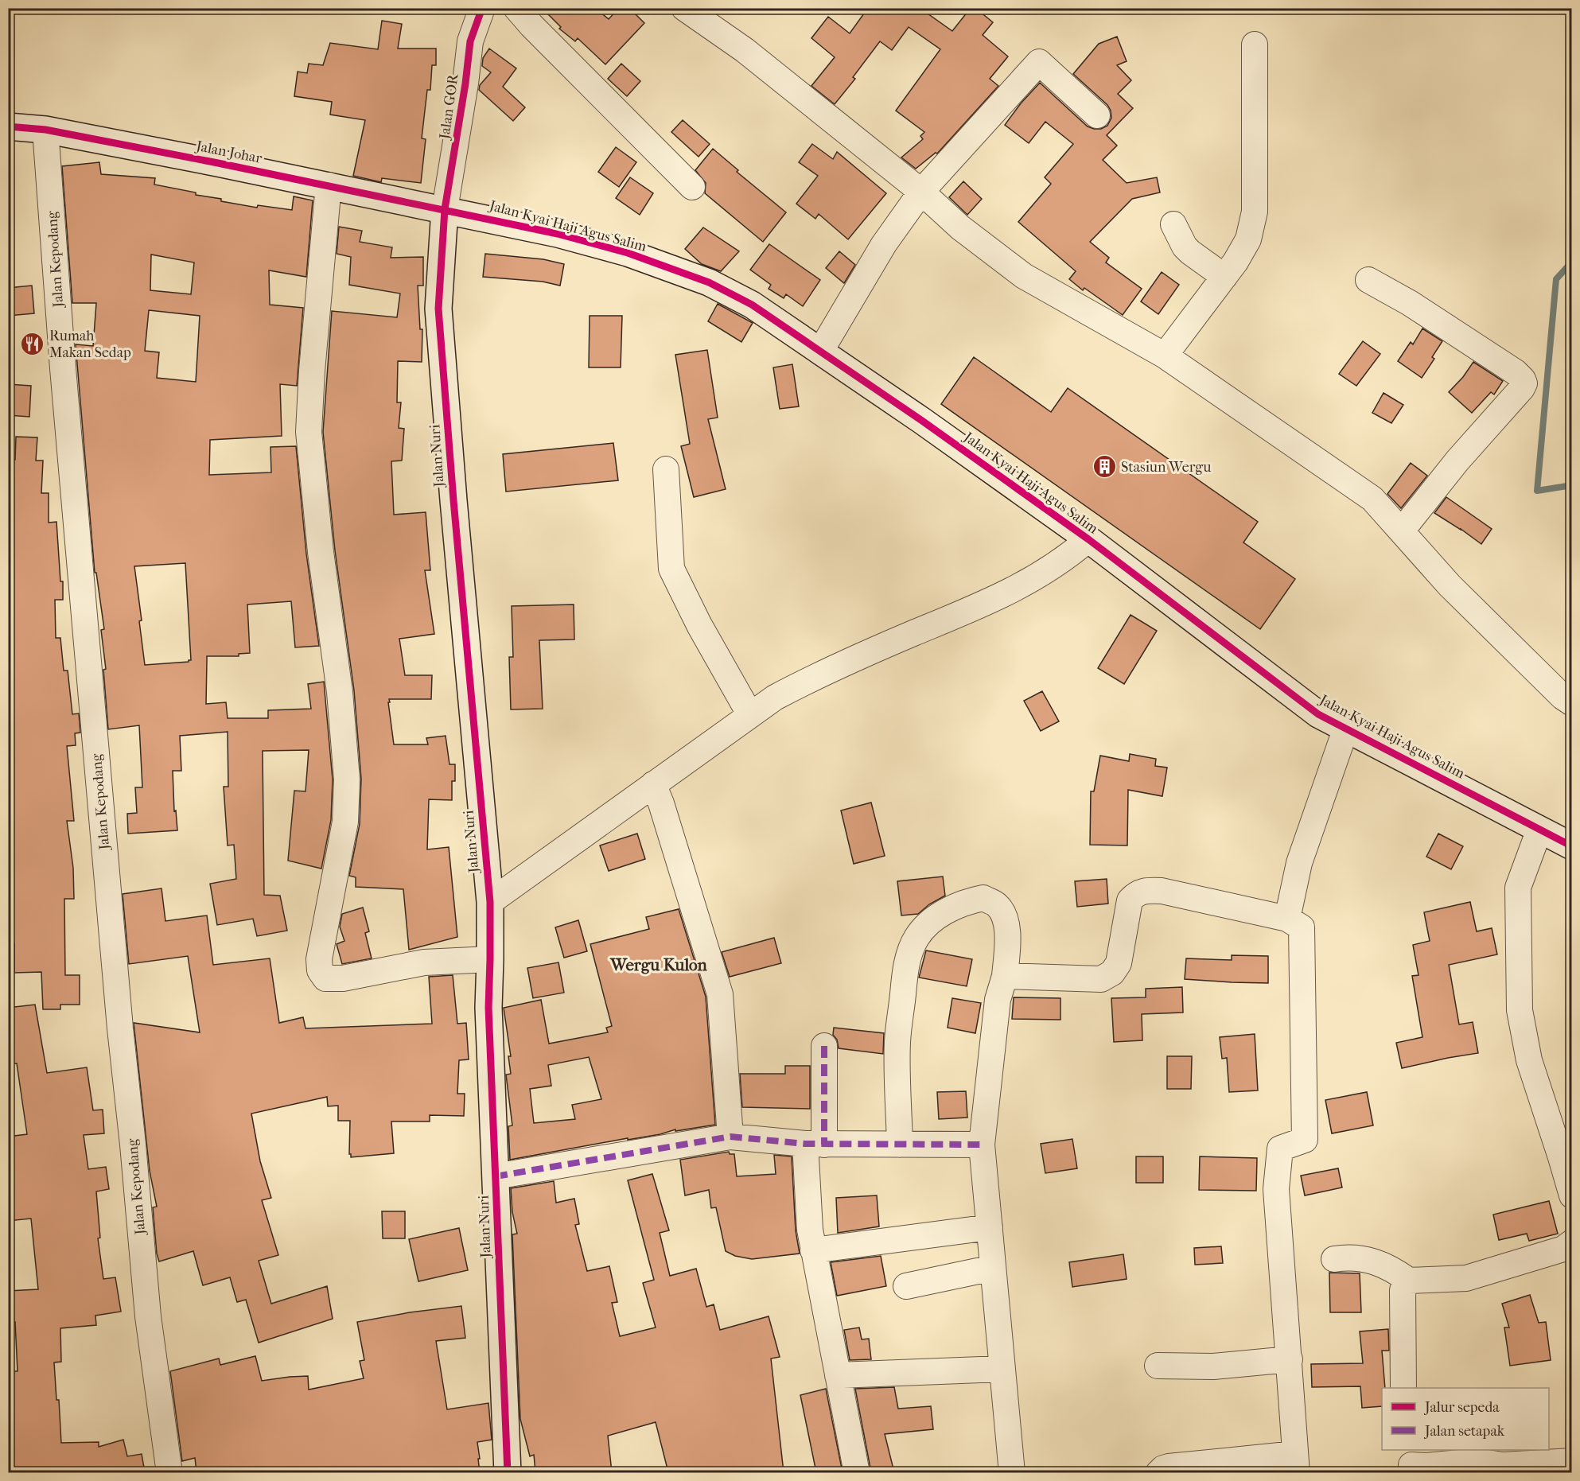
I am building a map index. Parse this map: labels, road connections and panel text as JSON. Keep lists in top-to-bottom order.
{
  "streets": {
    "street": [
      "Jalan GOR",
      "Jalan Johar",
      "Jalan Kyai Haji Agus Salim",
      "Jalan Kepodang",
      "Jalan Nuri"
    ]
  },
  "crossings": [
    ["Jalan GOR", "Jalan Johar"],
    ["Jalan GOR", "Jalan Kyai Haji Agus Salim"],
    ["Jalan GOR", "Jalan Nuri"],
    ["Jalan Johar", "Jalan Kyai Haji Agus Salim"],
    ["Jalan Johar", "Jalan Kepodang"],
    ["Jalan Johar", "Jalan Nuri"],
    ["Jalan Kyai Haji Agus Salim", "Jalan Nuri"]
  ],
  "districts": ["Wergu Kulon"],
  "places": {
    "restaurant": ["Rumah Makan Sedap"],
    "building": ["Stasiun Wergu"]
  },
  "legend": ["Jalur sepeda", "Jalan setapak"]
}
